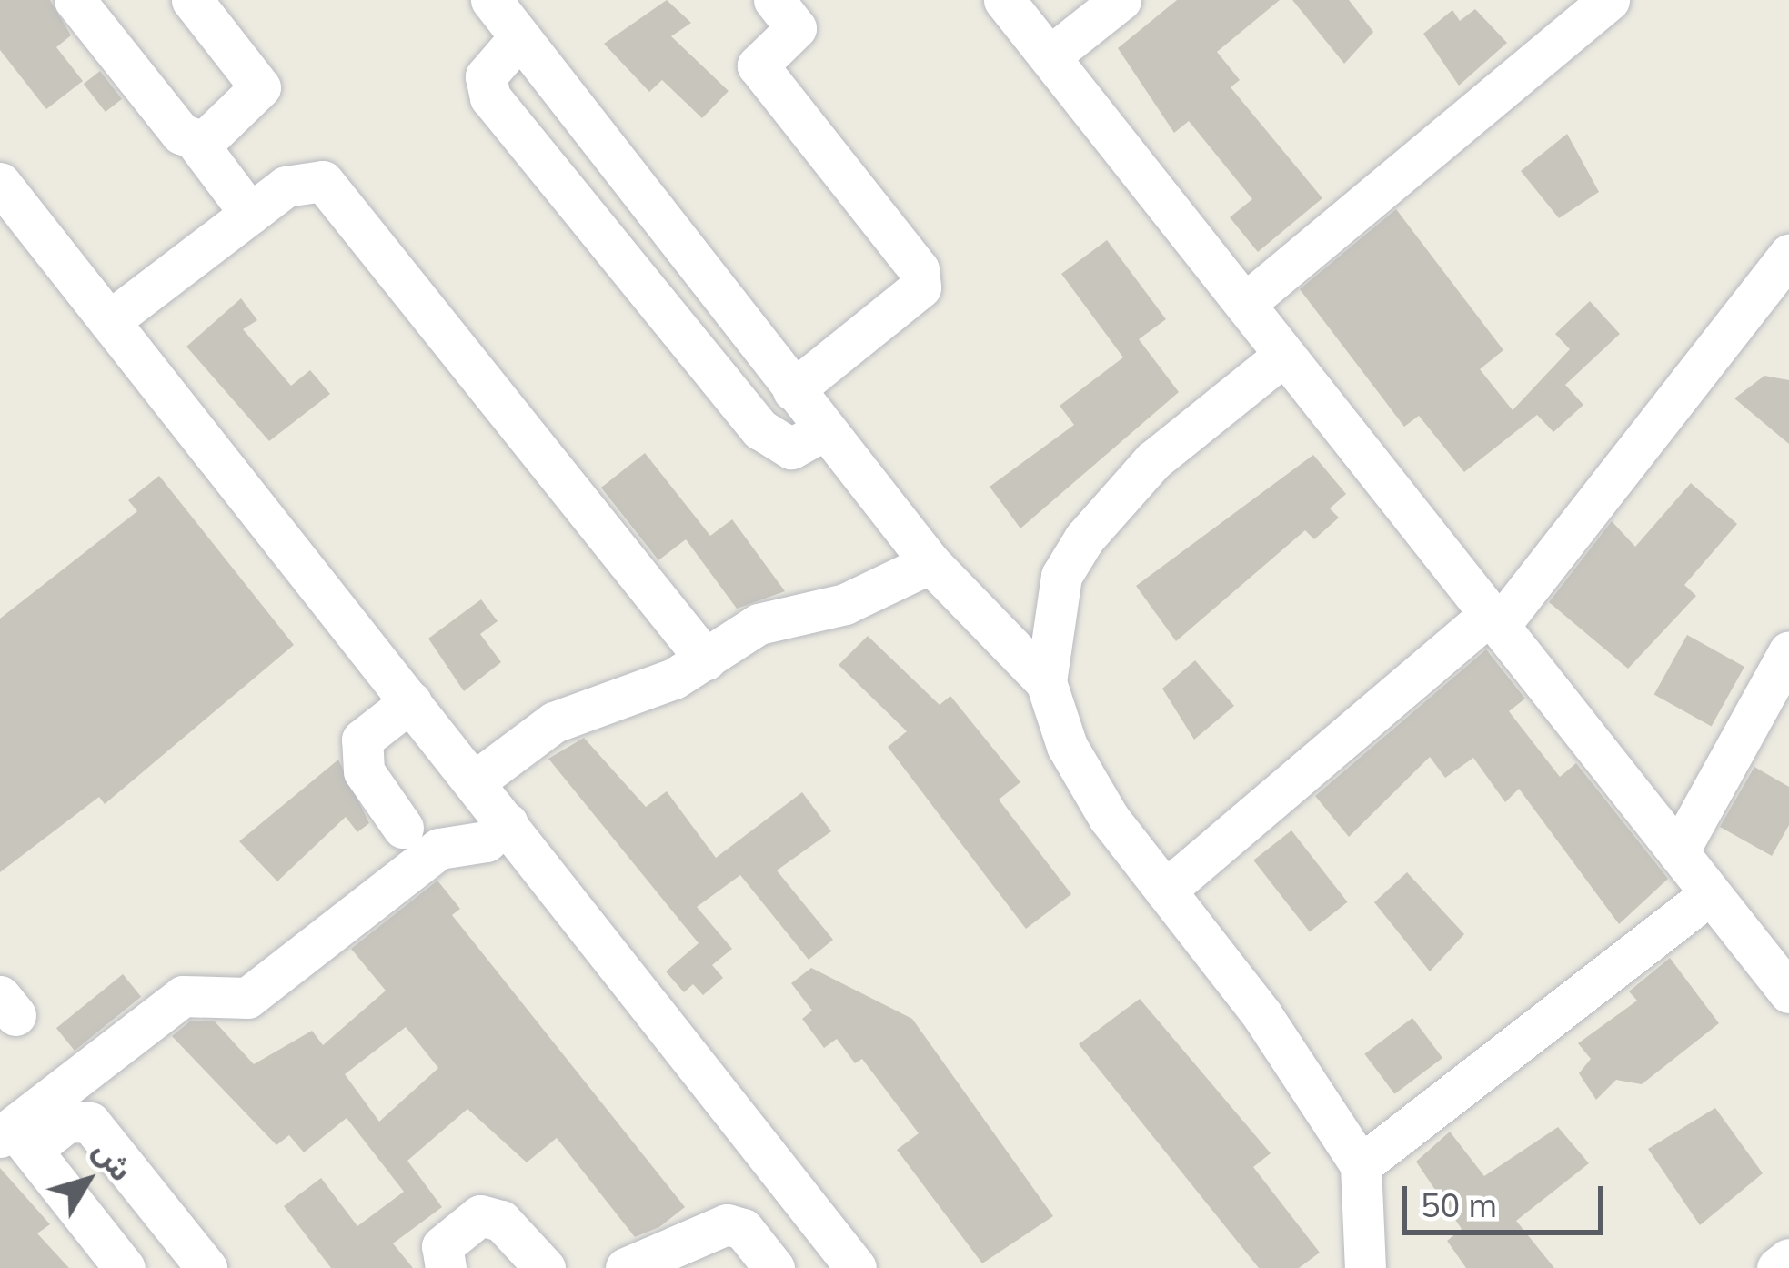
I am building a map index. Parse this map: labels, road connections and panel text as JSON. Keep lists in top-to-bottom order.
{
  "scale_bar": "50 m",
  "north": "top right"
}
